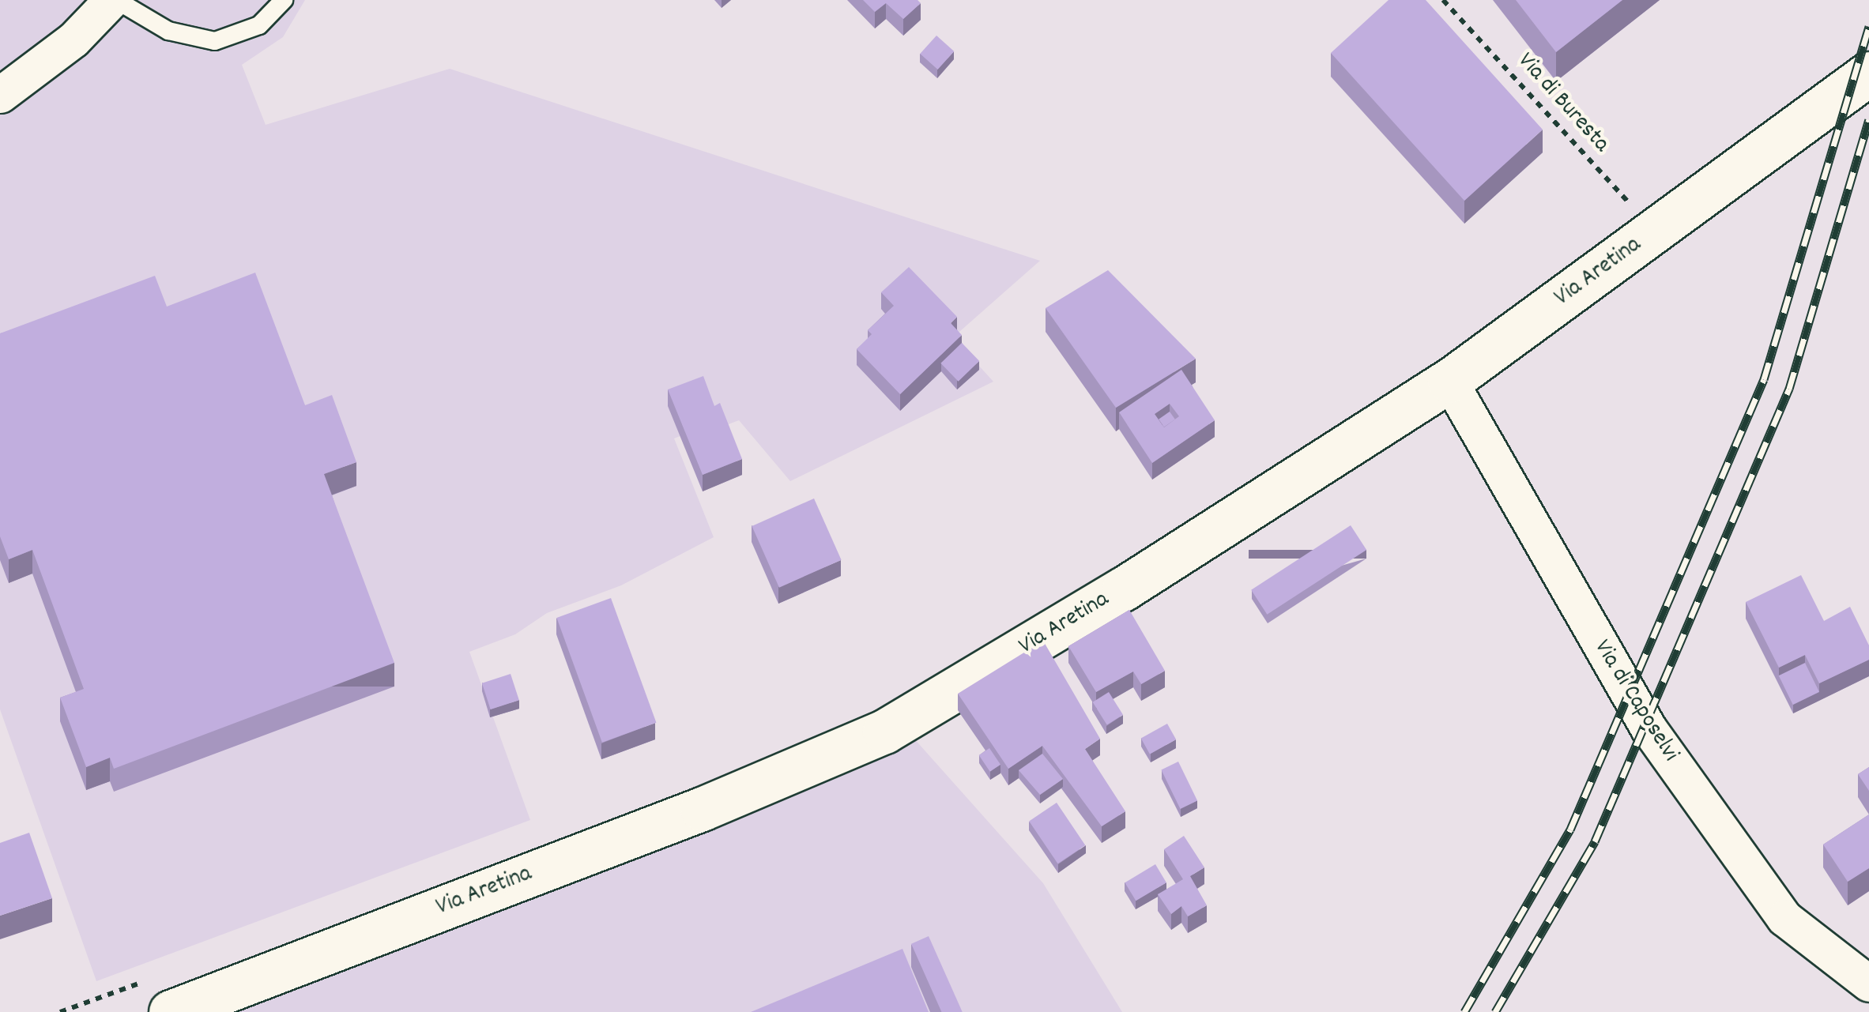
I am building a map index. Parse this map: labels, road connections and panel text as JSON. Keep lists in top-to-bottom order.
{
  "streets": {
    "street": ["Via Aretina", "Via di Caposelvi"],
    "path": ["Via di Buresta"]
  },
  "crossings": [
    ["Via di Buresta", "Via Aretina"],
    ["Via Aretina", "Via di Caposelvi"]
  ]
}
